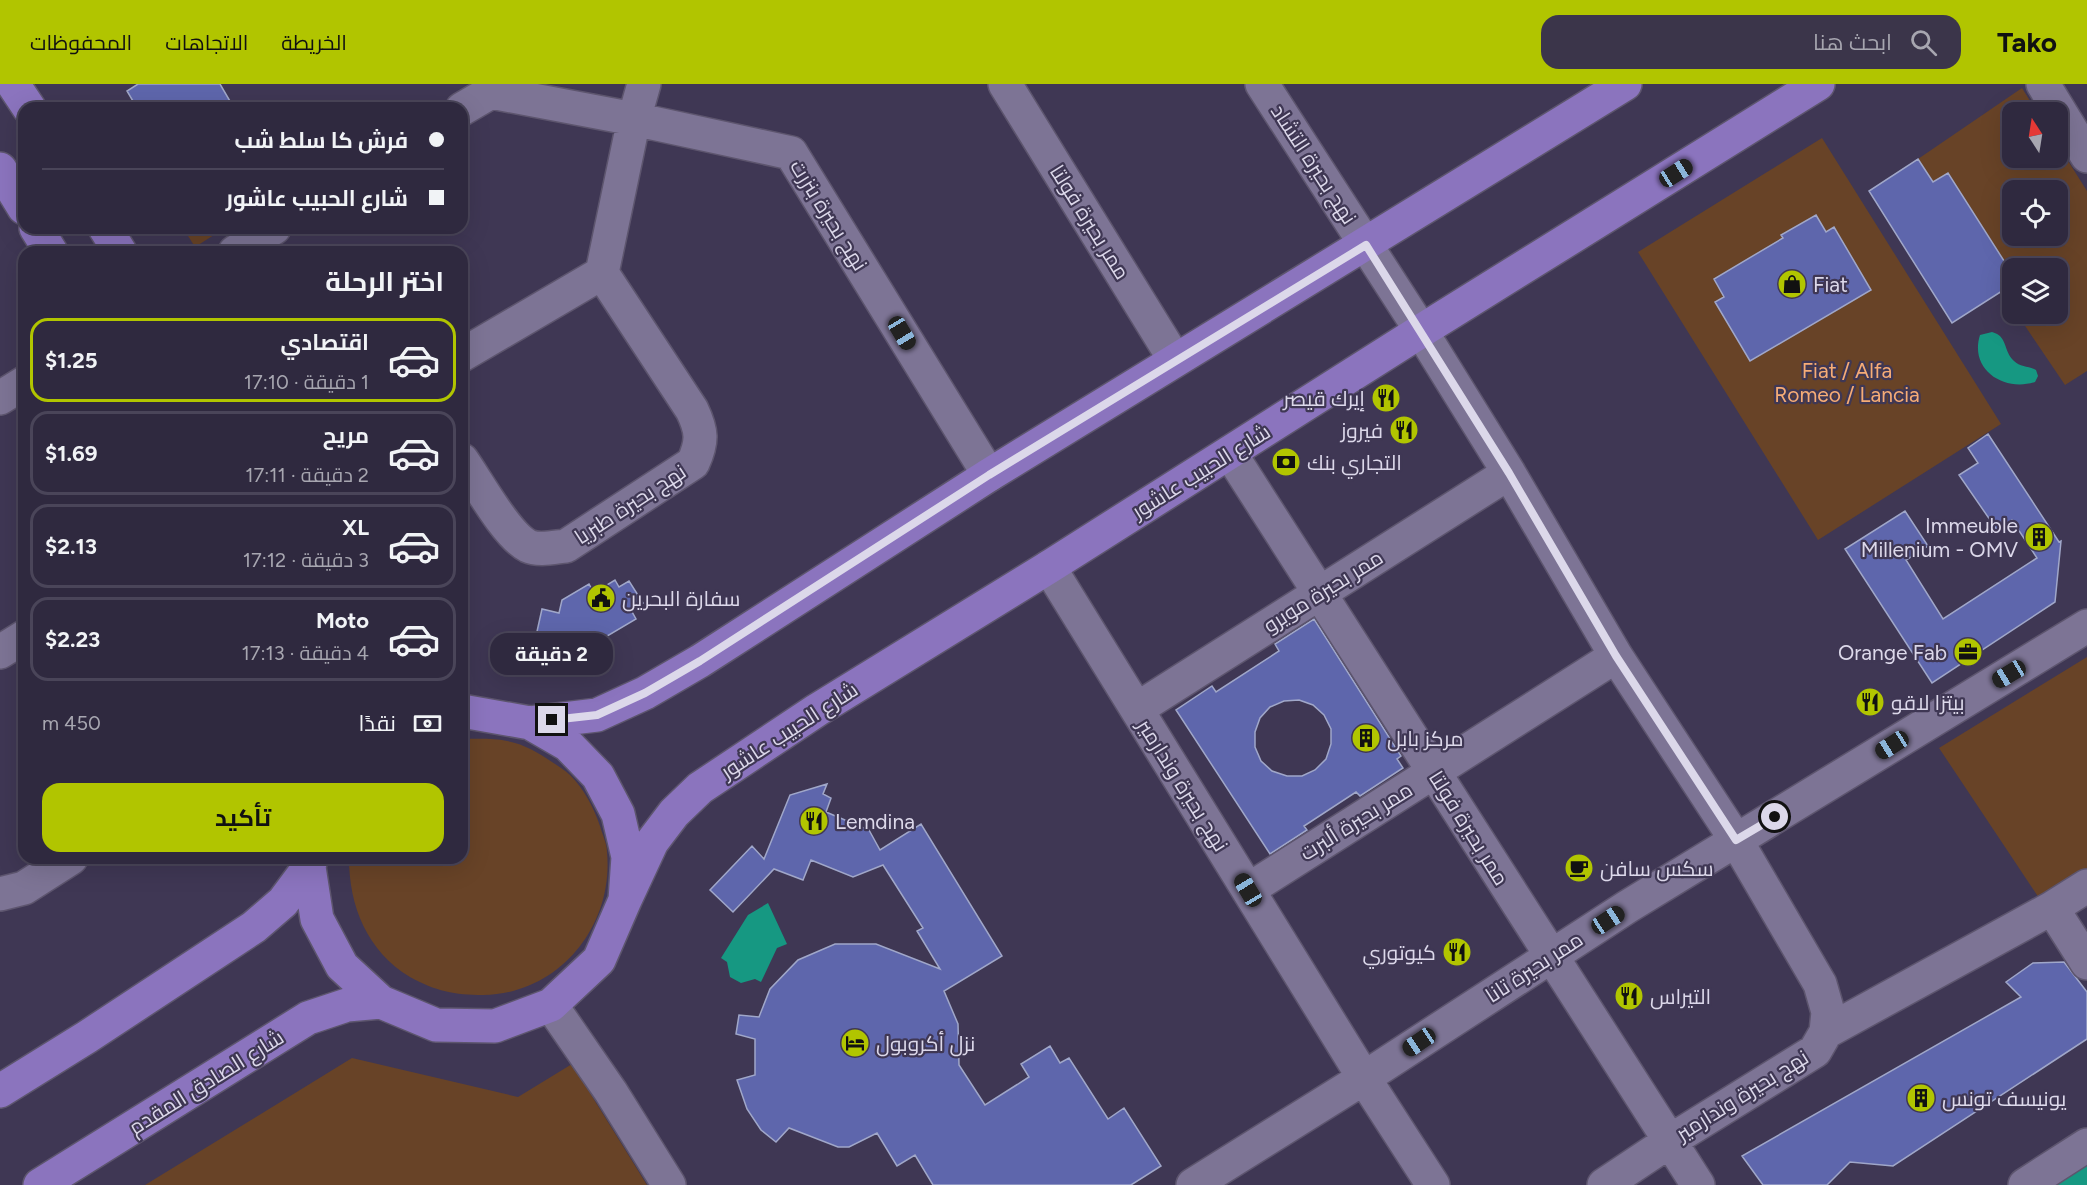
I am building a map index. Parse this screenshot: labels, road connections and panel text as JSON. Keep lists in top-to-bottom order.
{
  "streets": {
    "main road": ["شارع الحبيب عاشور", "شارع الصادق المقدم"],
    "street": [
      "نهج بحيرة التشاد",
      "نهج بحيرة بنزرت",
      "ممر بحيرة فولتا",
      "نهج بحيرة طبريا",
      "ممر بحيرة مويرو",
      "نهج بحيرة وندارمير",
      "ممر بحيرة ألبرت",
      "ممر بحيرة تانا"
    ]
  },
  "crossings": [
    ["نهج بحيرة التشاد", "شارع الحبيب عاشور"],
    ["نهج بحيرة التشاد", "نهج بحيرة وندارمير"],
    ["ممر بحيرة فولتا", "شارع الحبيب عاشور"],
    ["ممر بحيرة فولتا", "ممر بحيرة مويرو"],
    ["ممر بحيرة فولتا", "نهج بحيرة وندارمير"],
    ["ممر بحيرة فولتا", "ممر بحيرة ألبرت"],
    ["ممر بحيرة فولتا", "ممر بحيرة تانا"],
    ["شارع الحبيب عاشور", "نهج بحيرة وندارمير"],
    ["ممر بحيرة مويرو", "نهج بحيرة وندارمير"],
    ["نهج بحيرة وندارمير", "ممر بحيرة ألبرت"],
    ["نهج بحيرة وندارمير", "ممر بحيرة تانا"]
  ],
  "parks": ["Fiat / Alfa Romeo / Lancia"],
  "places": {
    "shop": ["Fiat"],
    "restaurant": [
      "إيرك قيصر",
      "فيروز",
      "بيتزا لاقو",
      "Lemdina",
      "كيوتوري",
      "التيراس"
    ],
    "bank": ["التجاري بنك"],
    "building": ["Immeuble Millenium - OMV", "مركز بابل", "يونيسف تونس"],
    "public building": ["سفارة البحرين"],
    "office": ["Orange Fab"],
    "cafe": ["سكس سافن"],
    "hotel": ["نزل أكروبول"]
  },
  "north": "top",
  "page": {
    "header": "Tako",
    "search": "ابحث هنا",
    "nav": ["الخريطة", "الاتجاهات", "المحفوظات"],
    "banner": ["فرش كا سلط شب", "شارع الحبيب عاشور"],
    "heading": "اختر الرحلة",
    "list": [
      {
        "name": "اقتصادي",
        "note": "1 دقيقة · 17:10",
        "value": "$1.25"
      },
      {
        "name": "مريح",
        "note": "2 دقيقة · 17:11",
        "value": "$1.69"
      },
      {
        "name": "XL",
        "note": "3 دقيقة · 17:12",
        "value": "$2.13"
      },
      {
        "name": "Moto",
        "note": "4 دقيقة · 17:13",
        "value": "$2.23"
      }
    ],
    "bubble": "2 دقيقة",
    "pay": ["نقدًا", "450 m"],
    "buttons": "تأكيد"
  }
}
